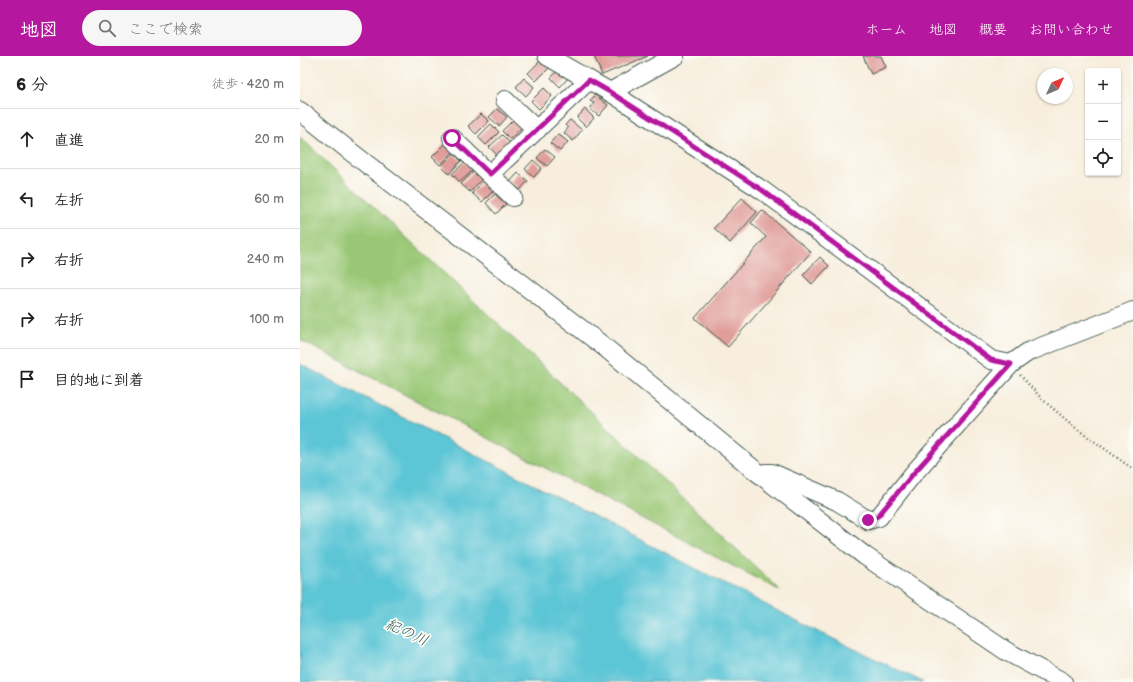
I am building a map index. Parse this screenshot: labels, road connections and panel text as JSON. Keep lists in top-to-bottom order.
{
  "water": ["紀の川"],
  "north": "top right",
  "page": {
    "header": "地図",
    "search": "ここで検索",
    "nav": [
      "ホーム",
      "地図",
      "概要",
      "お問い合わせ"
    ],
    "heading": ["6 分", "徒歩 · 420 m"],
    "map_buttons": ["+", "−"],
    "list": [
      ["直進", "20 m"],
      ["左折", "60 m"],
      ["右折", "240 m"],
      ["右折", "100 m"],
      "目的地に到着"
    ]
  }
}
